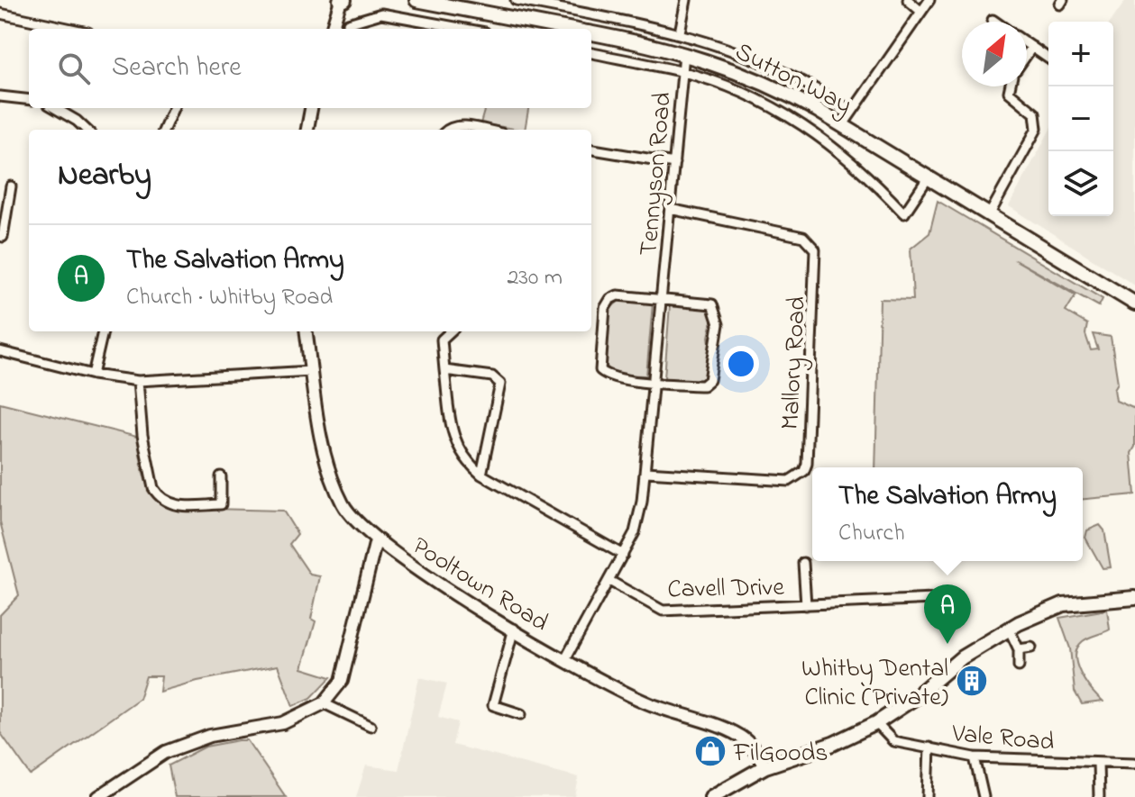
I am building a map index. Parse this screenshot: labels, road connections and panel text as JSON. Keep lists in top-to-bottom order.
{
  "streets": {
    "main road": ["Sutton Way"],
    "street": [
      "Tennyson Road",
      "Mallory Road",
      "Pooltown Road",
      "Cavell Drive",
      "Vale Road"
    ]
  },
  "crossings": [
    ["Sutton Way", "Tennyson Road"],
    ["Tennyson Road", "Mallory Road"],
    ["Tennyson Road", "Pooltown Road"],
    ["Tennyson Road", "Cavell Drive"]
  ],
  "places": {
    "building": ["Whitby Dental Clinic (Private)"],
    "shop": ["FilGoods"]
  },
  "north": "top right",
  "page": {
    "map_buttons": ["+", "−"],
    "search": "Search here",
    "heading": "Nearby",
    "list": [
      {
        "mark": "A",
        "name": "The Salvation Army",
        "note": "Church · Whitby Road",
        "value": "230 m"
      }
    ],
    "popup": ["The Salvation Army", "Church"],
    "pins": "A"
  }
}
